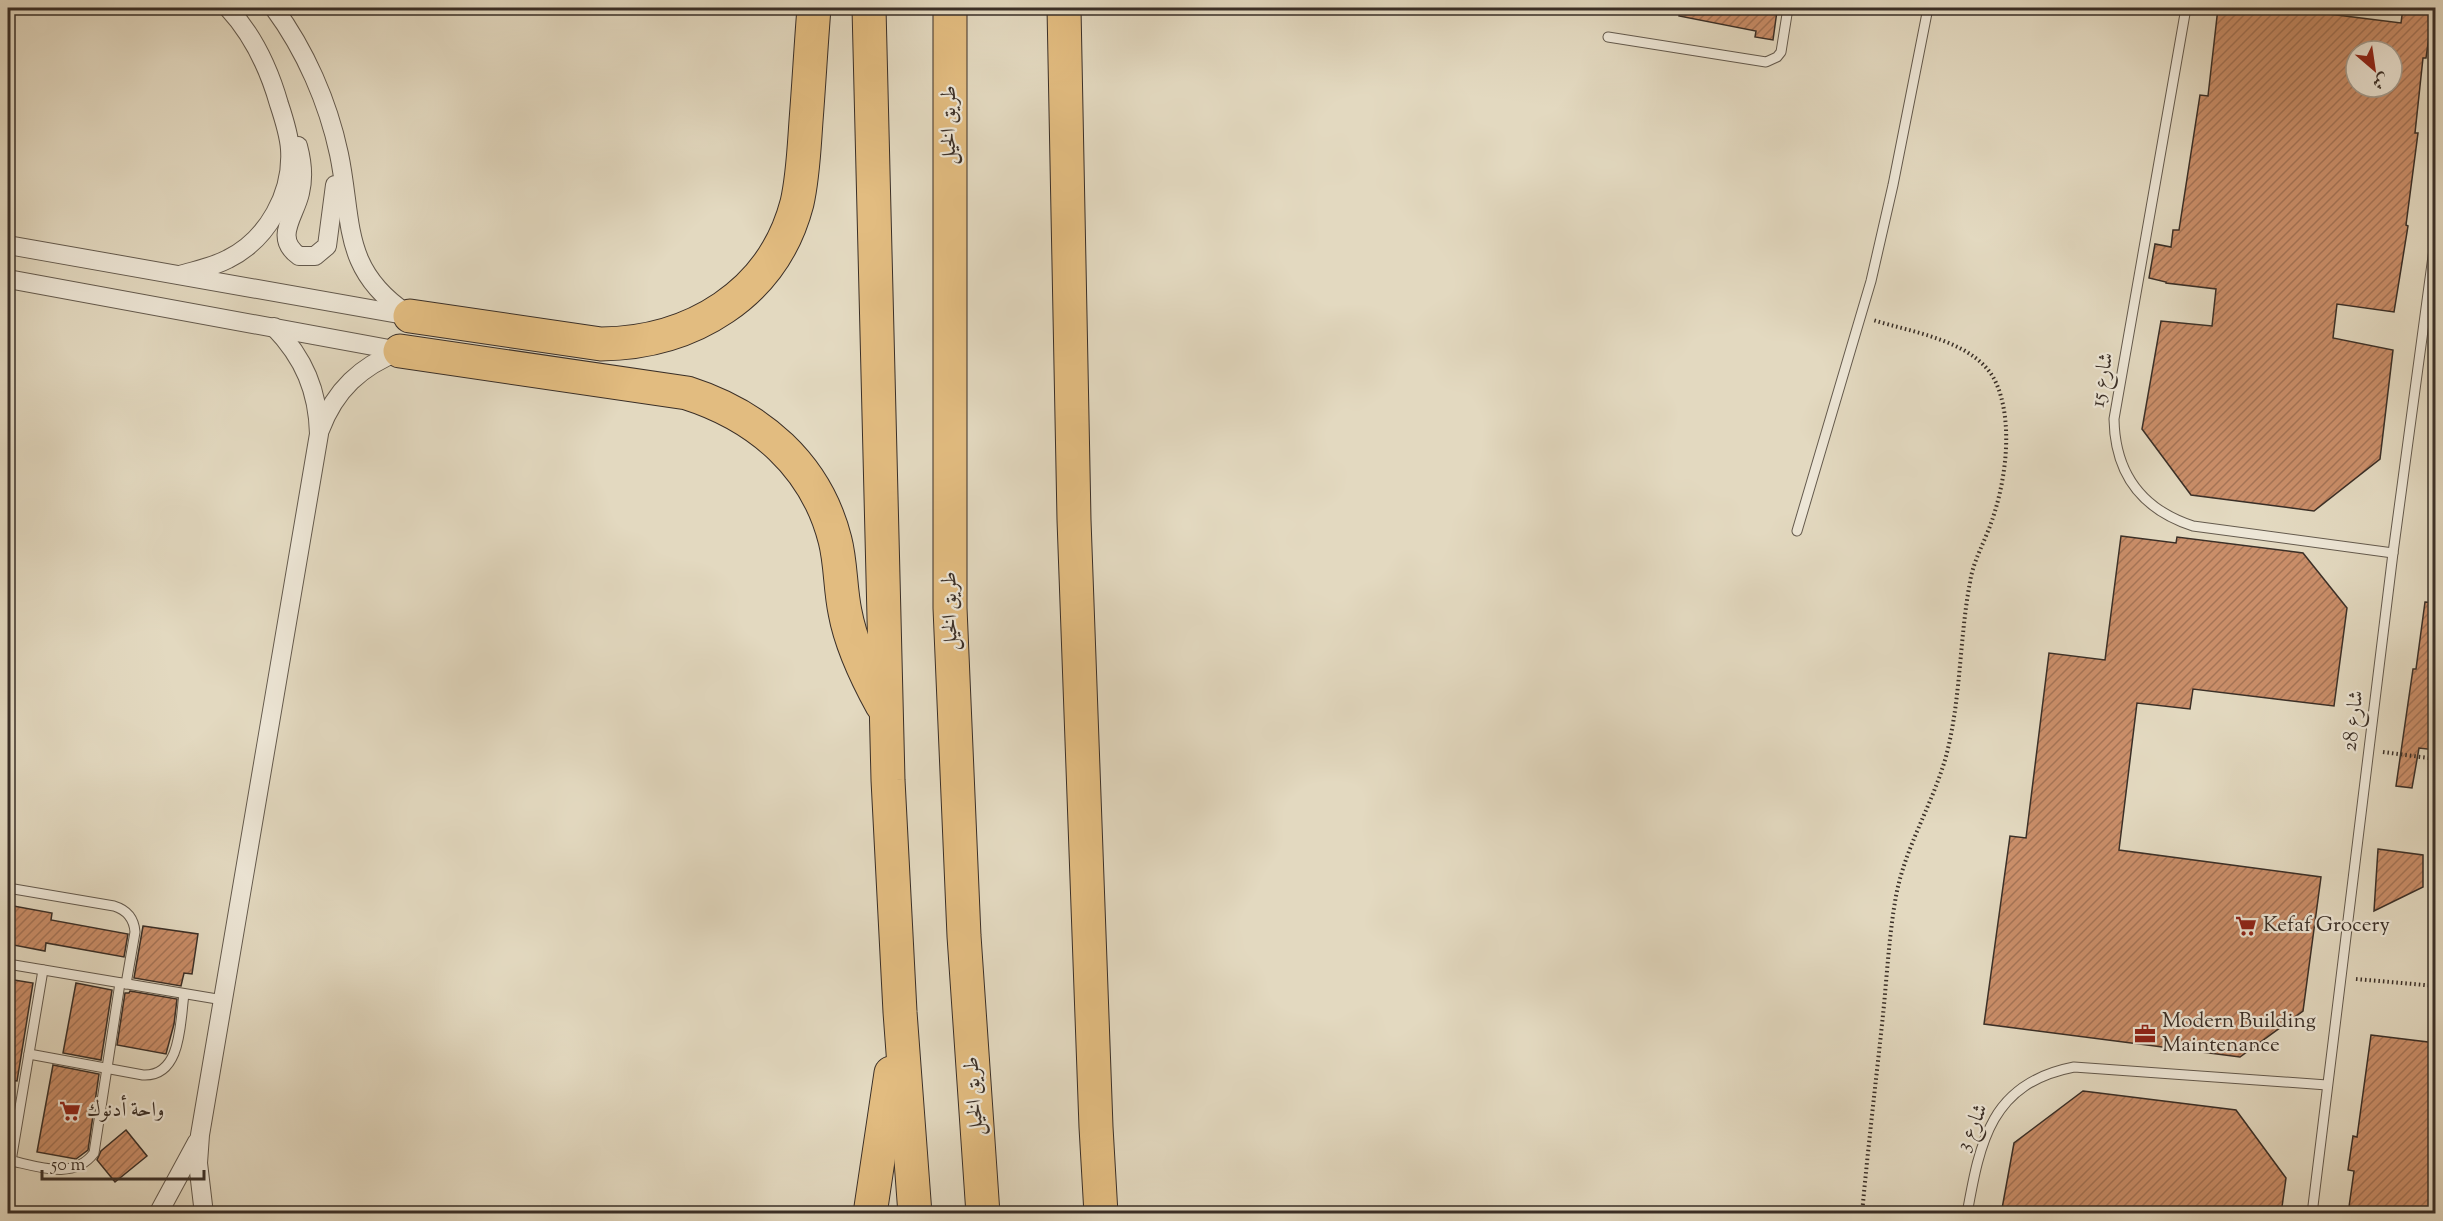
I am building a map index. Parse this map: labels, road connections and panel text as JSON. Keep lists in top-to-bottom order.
{
  "streets": {
    "highway": ["طريق الخيل"],
    "lane": ["شارع 15", "شارع 28", "شارع 3"]
  },
  "crossings": [
    ["شارع 15", "شارع 28"],
    ["شارع 28", "شارع 3"]
  ],
  "places": {
    "supermarket": ["Kefaf Grocery", "واحة أدنوك"],
    "office": ["Modern Building Maintenance"]
  },
  "scale_bar": "50 m",
  "north": "bottom right"
}
